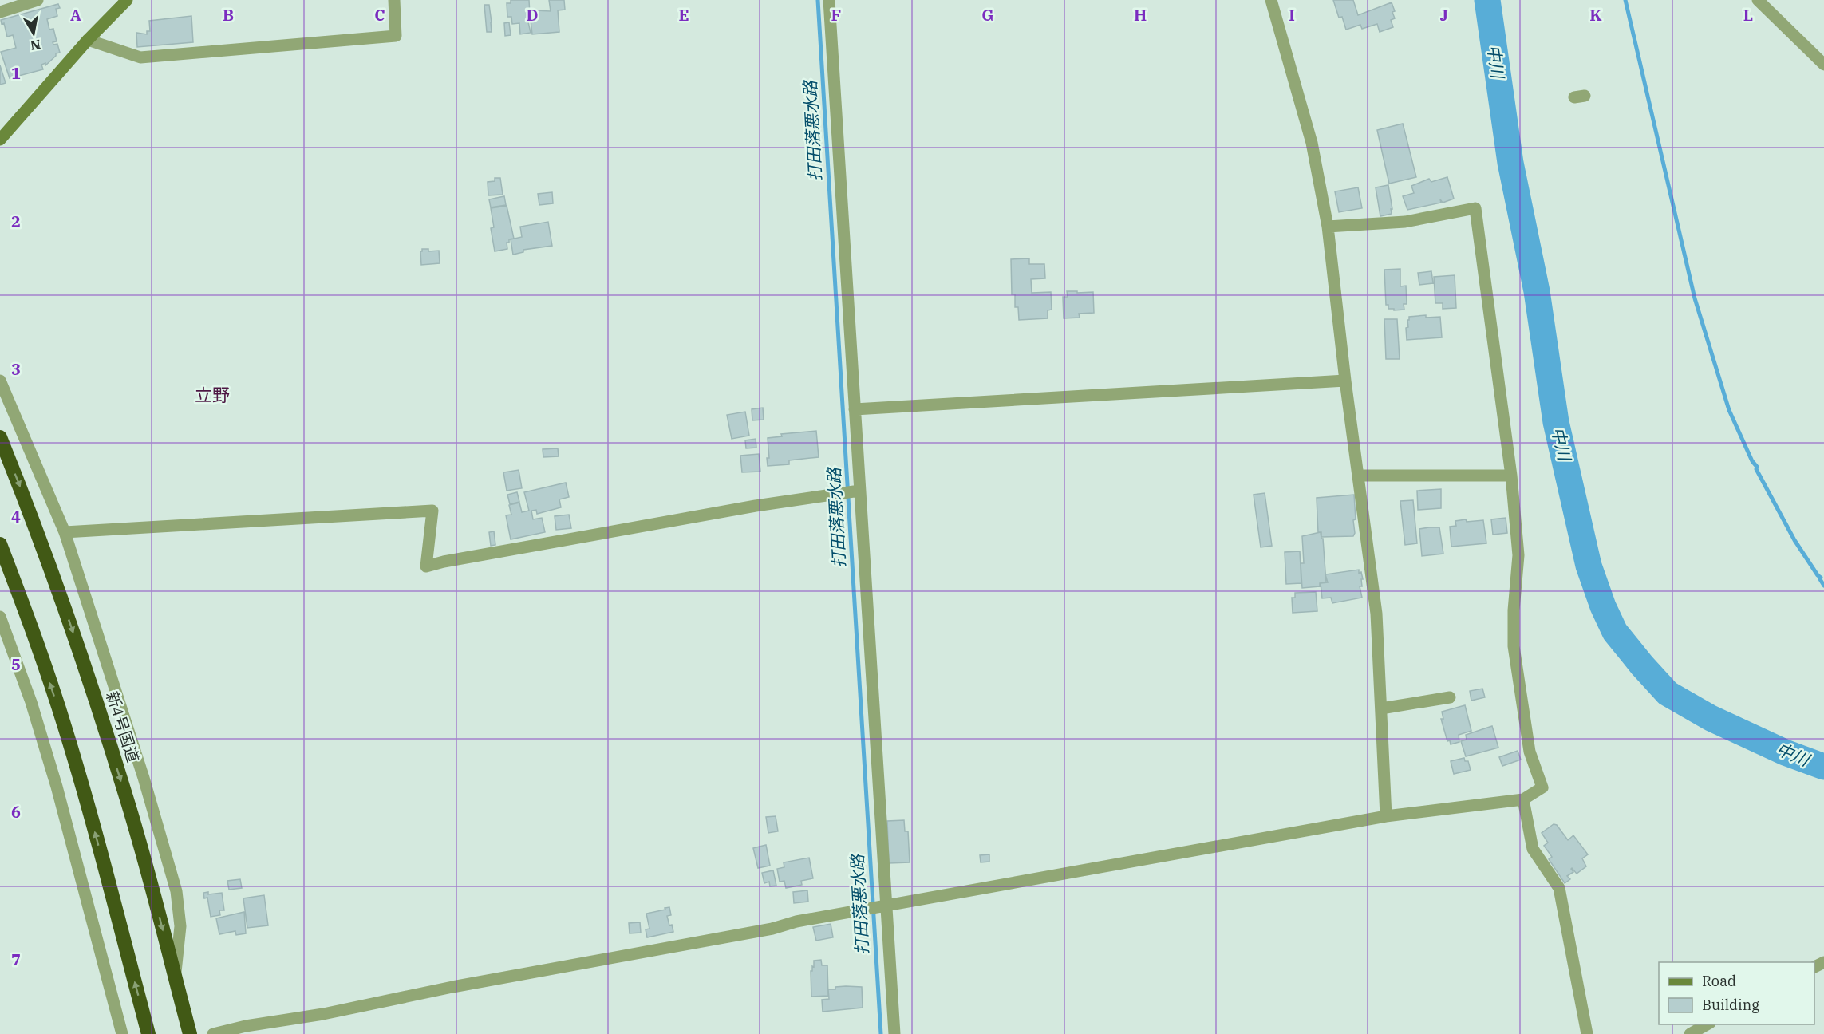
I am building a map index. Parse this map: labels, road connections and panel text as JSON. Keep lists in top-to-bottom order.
{
  "streets": {
    "highway": ["新4号国道"]
  },
  "districts": ["立野"],
  "water": ["中川", "打田落悪水路"],
  "legend": ["Road", "Building"],
  "north": "bottom",
  "grid": {
    "columns": [
      "A",
      "B",
      "C",
      "D",
      "E",
      "F",
      "G",
      "H",
      "I",
      "J",
      "K",
      "L"
    ],
    "rows": [
      "1",
      "2",
      "3",
      "4",
      "5",
      "6",
      "7"
    ]
  }
}
